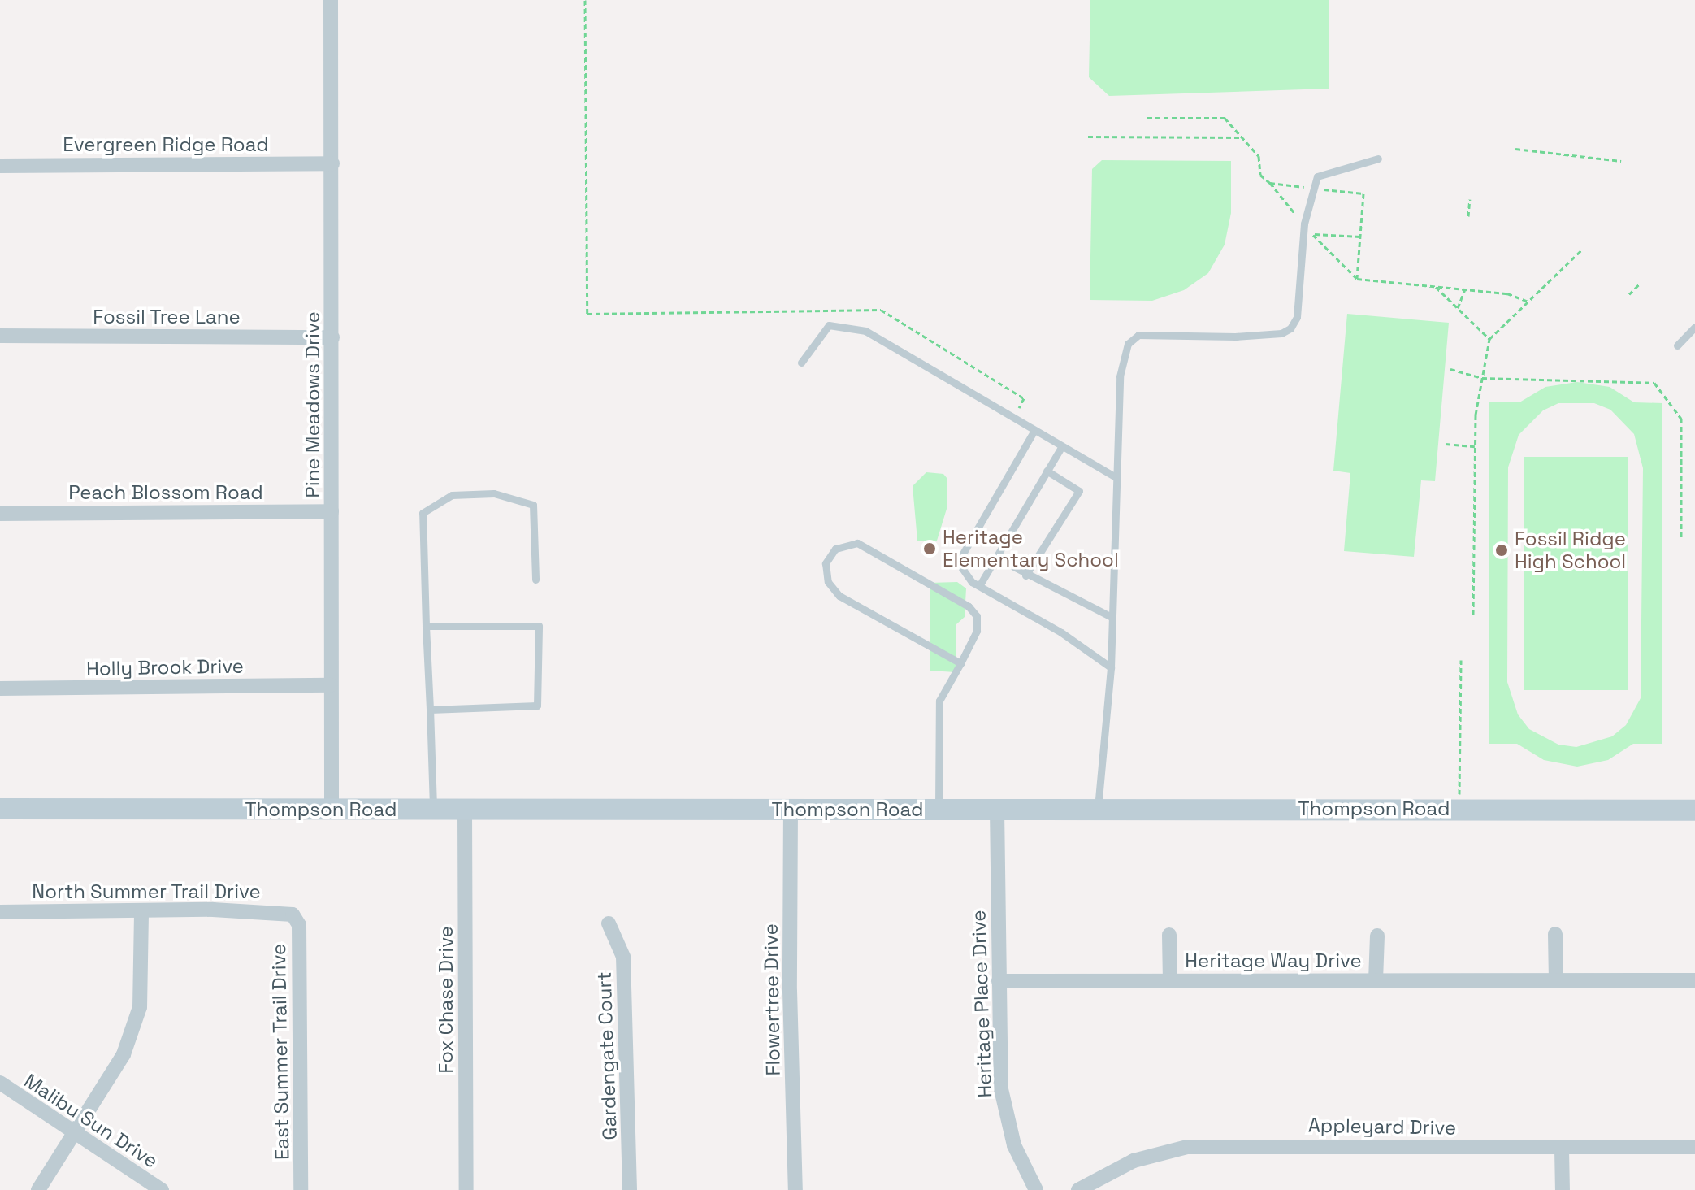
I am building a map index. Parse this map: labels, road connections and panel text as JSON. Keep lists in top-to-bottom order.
{
  "streets": {
    "street": [
      "Evergreen Ridge Road",
      "Fossil Tree Lane",
      "Pine Meadows Drive",
      "Peach Blossom Road",
      "Holly Brook Drive",
      "Thompson Road",
      "North Summer Trail Drive",
      "Heritage Way Drive",
      "Fox Chase Drive",
      "Flowertree Drive",
      "Heritage Place Drive",
      "East Summer Trail Drive",
      "Gardengate Court",
      "Malibu Sun Drive",
      "Appleyard Drive"
    ]
  },
  "crossings": [
    ["Evergreen Ridge Road", "Pine Meadows Drive"],
    ["Fossil Tree Lane", "Pine Meadows Drive"],
    ["Pine Meadows Drive", "Peach Blossom Road"],
    ["Pine Meadows Drive", "Holly Brook Drive"],
    ["Pine Meadows Drive", "Thompson Road"],
    ["Thompson Road", "Fox Chase Drive"],
    ["Thompson Road", "Flowertree Drive"],
    ["Thompson Road", "Heritage Place Drive"],
    ["North Summer Trail Drive", "East Summer Trail Drive"],
    ["Heritage Way Drive", "Heritage Place Drive"]
  ],
  "places": ["Heritage Elementary School", "Fossil Ridge High School"]
}
